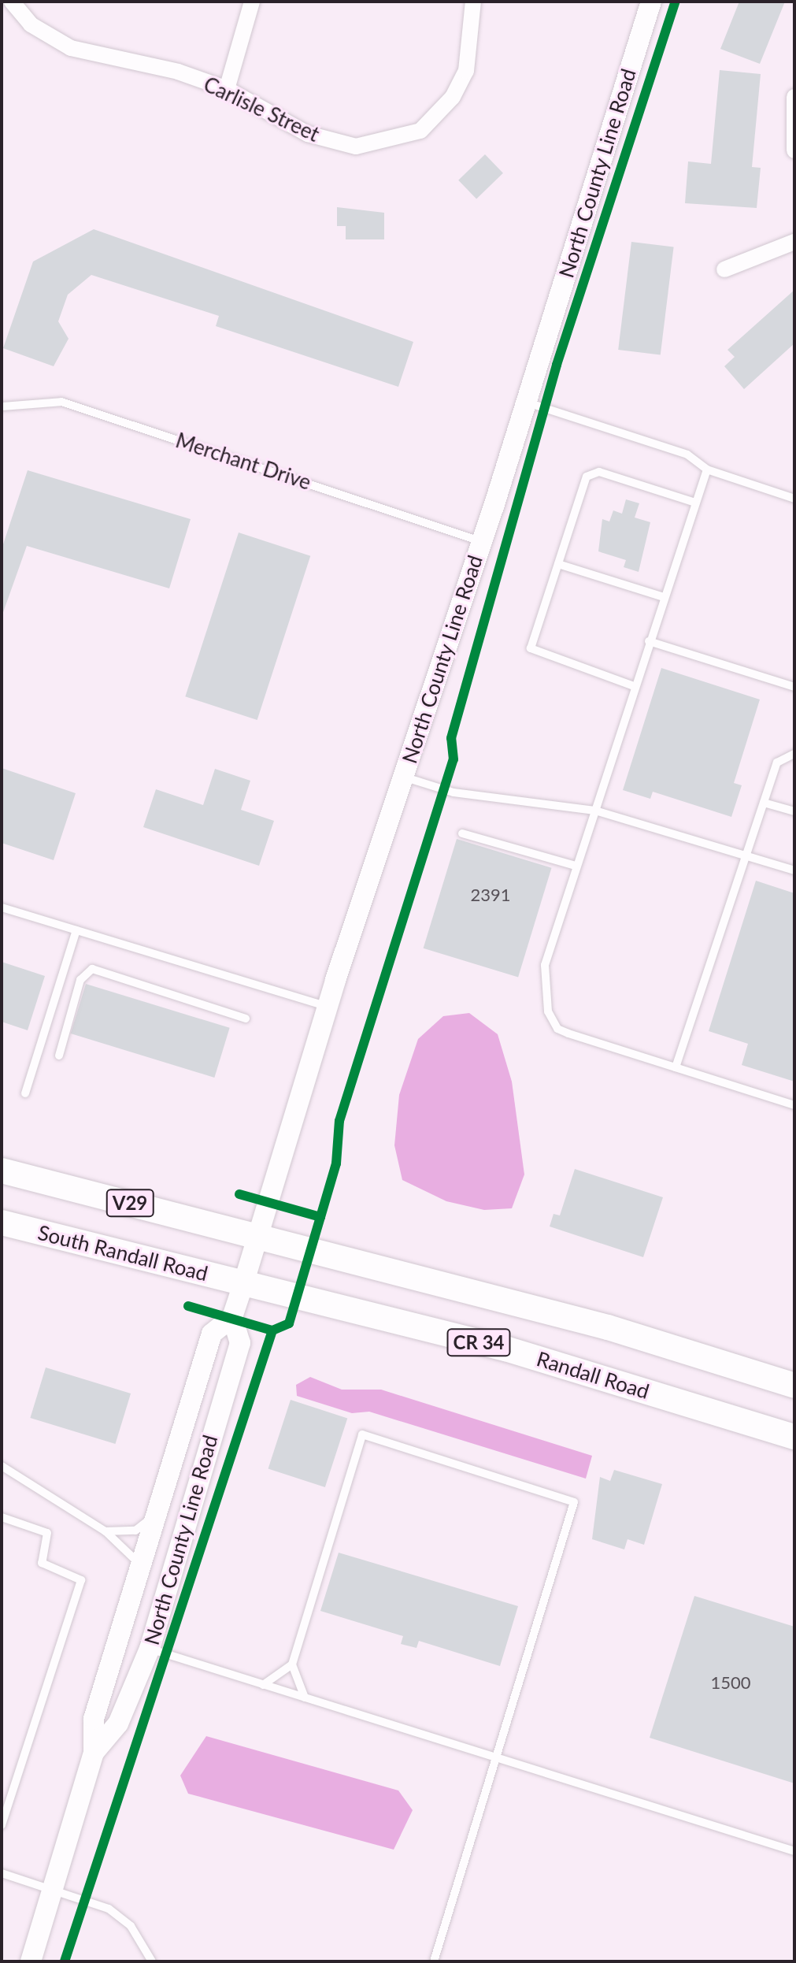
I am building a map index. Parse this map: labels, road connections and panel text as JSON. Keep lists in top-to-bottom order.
{
  "streets": {
    "main road": [
      "V29",
      "South Randall Road",
      "CR 34",
      "Randall Road"
    ],
    "street": ["Carlisle Street", "North County Line Road"],
    "lane": ["Merchant Drive"]
  },
  "crossings": [
    ["North County Line Road", "Merchant Drive"],
    ["North County Line Road", "V29"],
    ["North County Line Road", "South Randall Road"],
    ["North County Line Road", "CR 34"],
    ["North County Line Road", "Randall Road"],
    ["V29", "CR 34"],
    ["South Randall Road", "Randall Road"]
  ],
  "house_numbers": ["2391", "1500"]
}
